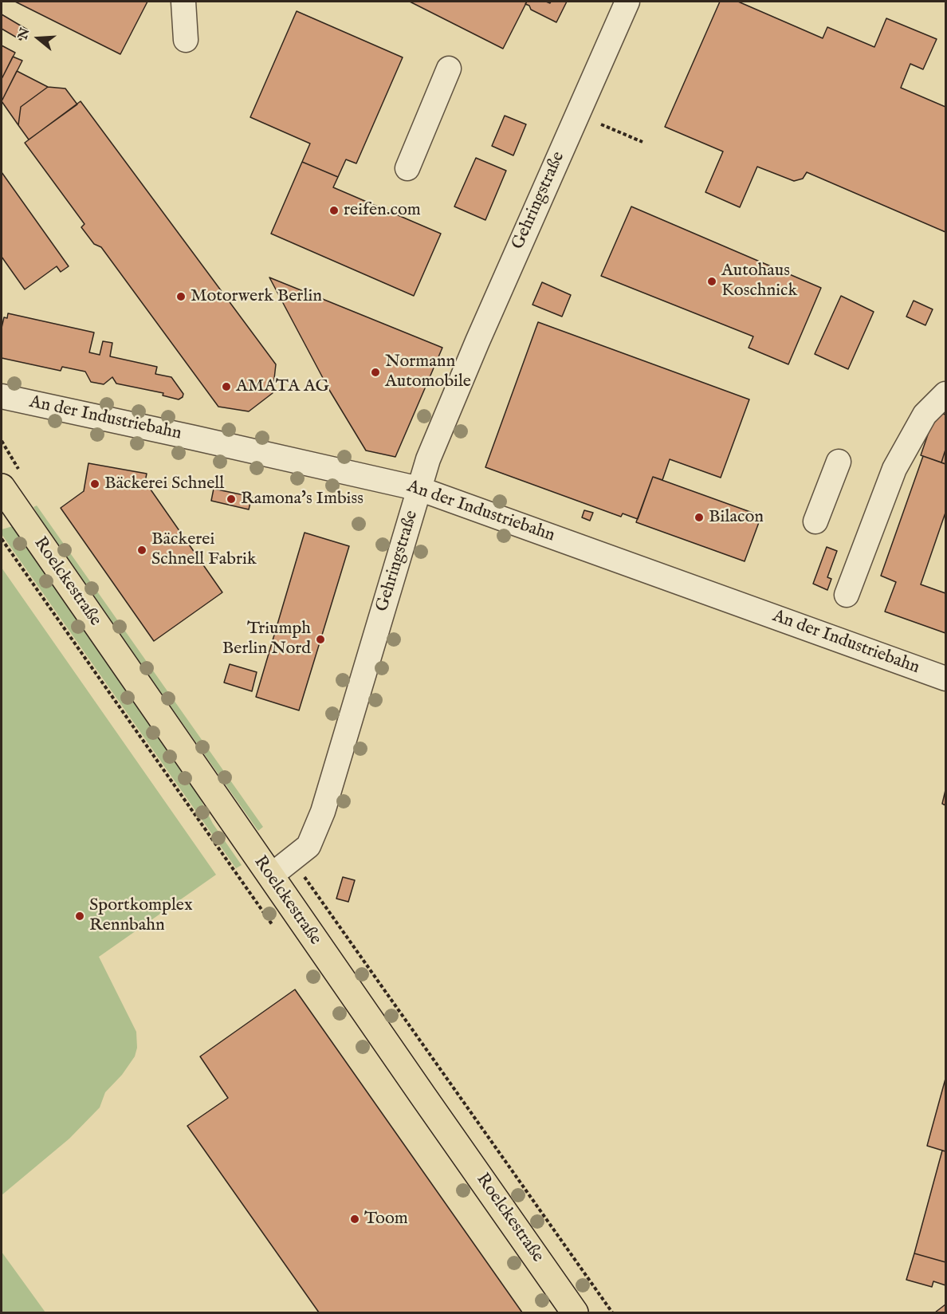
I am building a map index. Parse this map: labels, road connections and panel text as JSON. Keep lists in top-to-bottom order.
{
  "streets": {
    "main road": ["Roelckestraße"],
    "street": ["Gehringstraße", "An der Industriebahn"]
  },
  "crossings": [
    ["Gehringstraße", "An der Industriebahn"],
    ["Gehringstraße", "Roelckestraße"]
  ],
  "places": [
    "reifen.com",
    "Autohaus Koschnick",
    "Motorwerk Berlin",
    "Normann Automobile",
    "AMATA AG",
    "Bäckerei Schnell",
    "Ramona's Imbiss",
    "Bilacon",
    "Bäckerei Schnell Fabrik",
    "Triumph Berlin Nord",
    "Sportkomplex Rennbahn",
    "Toom"
  ],
  "north": "left"
}
